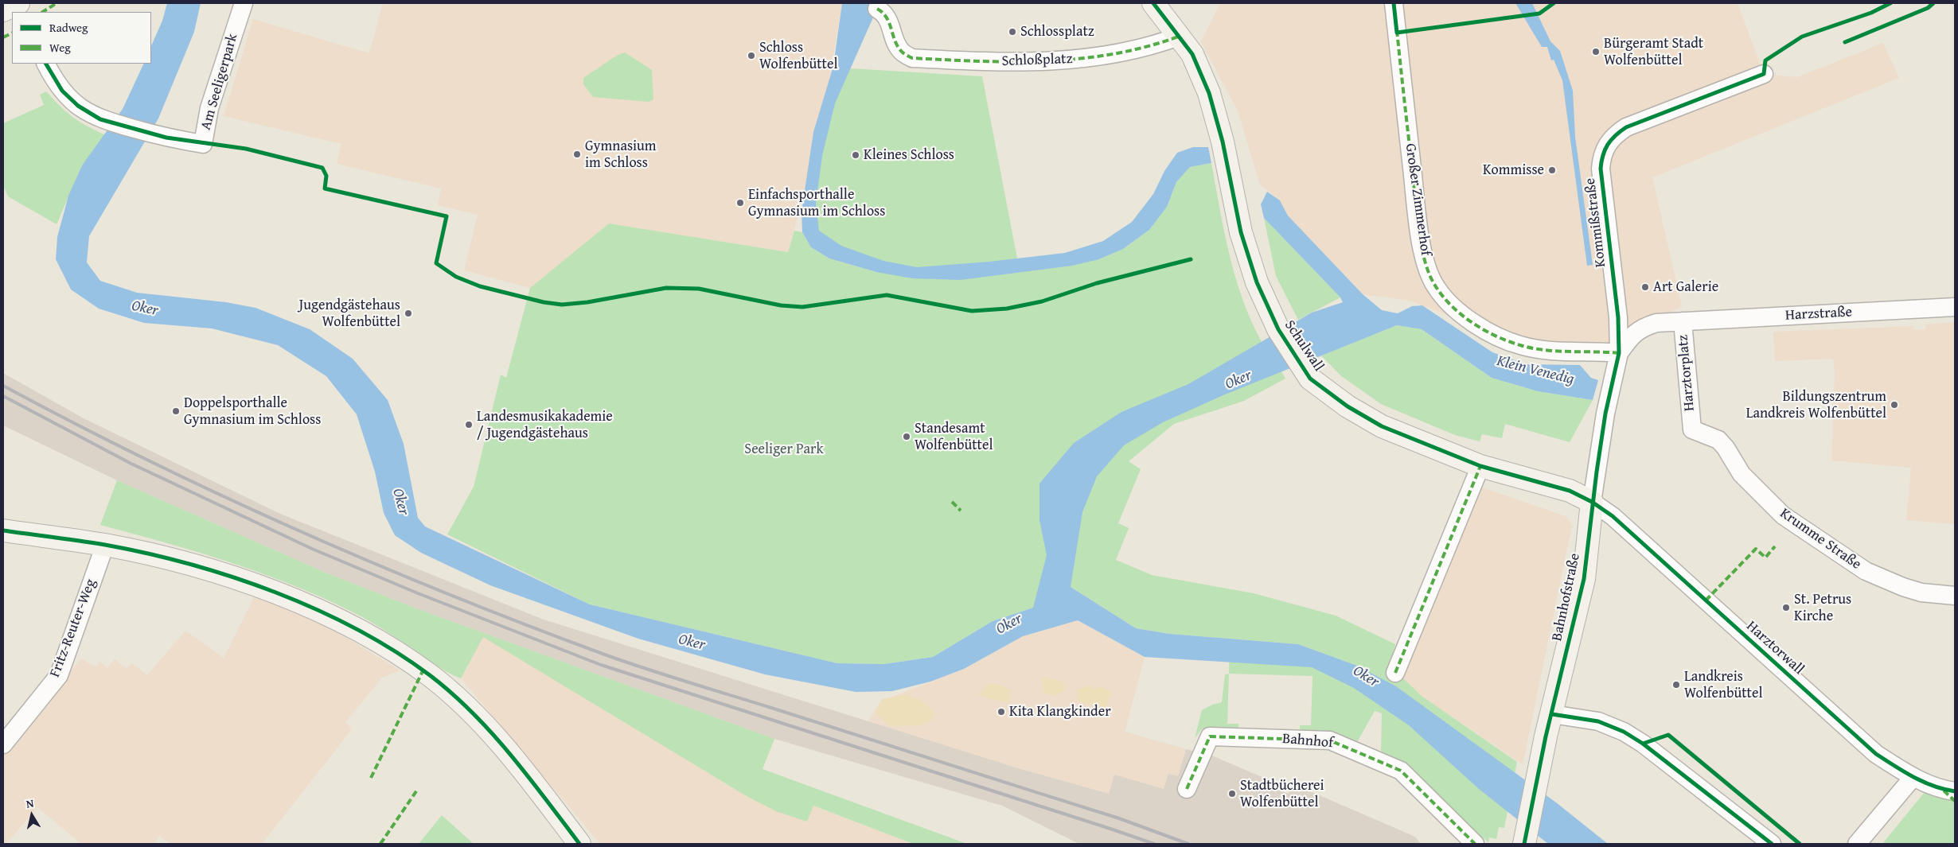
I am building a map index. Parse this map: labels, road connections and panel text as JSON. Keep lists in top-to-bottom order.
{
  "streets": {
    "street": [
      "Schloßplatz",
      "Am Seeligerpark",
      "Großer Zimmerhof",
      "Kommißstraße",
      "Harzstraße",
      "Schulwall",
      "Harztorplatz",
      "Krumme Straße",
      "Bahnhofstraße",
      "Fritz-Reuter-Weg",
      "Harztorwall",
      "Bahnhof"
    ]
  },
  "crossings": [
    ["Schloßplatz", "Schulwall"],
    ["Großer Zimmerhof", "Kommißstraße"],
    ["Großer Zimmerhof", "Harztorplatz"],
    ["Großer Zimmerhof", "Bahnhofstraße"],
    ["Kommißstraße", "Harztorplatz"],
    ["Kommißstraße", "Bahnhofstraße"],
    ["Harzstraße", "Harztorplatz"],
    ["Schulwall", "Bahnhofstraße"],
    ["Schulwall", "Harztorwall"],
    ["Harztorplatz", "Krumme Straße"],
    ["Harztorplatz", "Bahnhofstraße"],
    ["Bahnhofstraße", "Harztorwall"]
  ],
  "water": ["Oker", "Klein Venedig"],
  "parks": ["Seeliger Park"],
  "places": [
    "Schlossplatz",
    "Bürgeramt Stadt Wolfenbüttel",
    "Schloss Wolfenbüttel",
    "Gymnasium im Schloss",
    "Kleines Schloss",
    "Kommisse",
    "Einfachsporthalle Gymnasium im Schloss",
    "Art Galerie",
    "Jugendgästehaus Wolfenbüttel",
    "Bildungszentrum Landkreis Wolfenbüttel",
    "Doppelsporthalle Gymnasium im Schloss",
    "Landesmusikakademie / Jugendgästehaus",
    "Standesamt Wolfenbüttel",
    "St. Petrus Kirche",
    "Landkreis Wolfenbüttel",
    "Kita Klangkinder",
    "Stadtbücherei Wolfenbüttel"
  ],
  "legend": ["Radweg", "Weg"],
  "north": "top"
}
